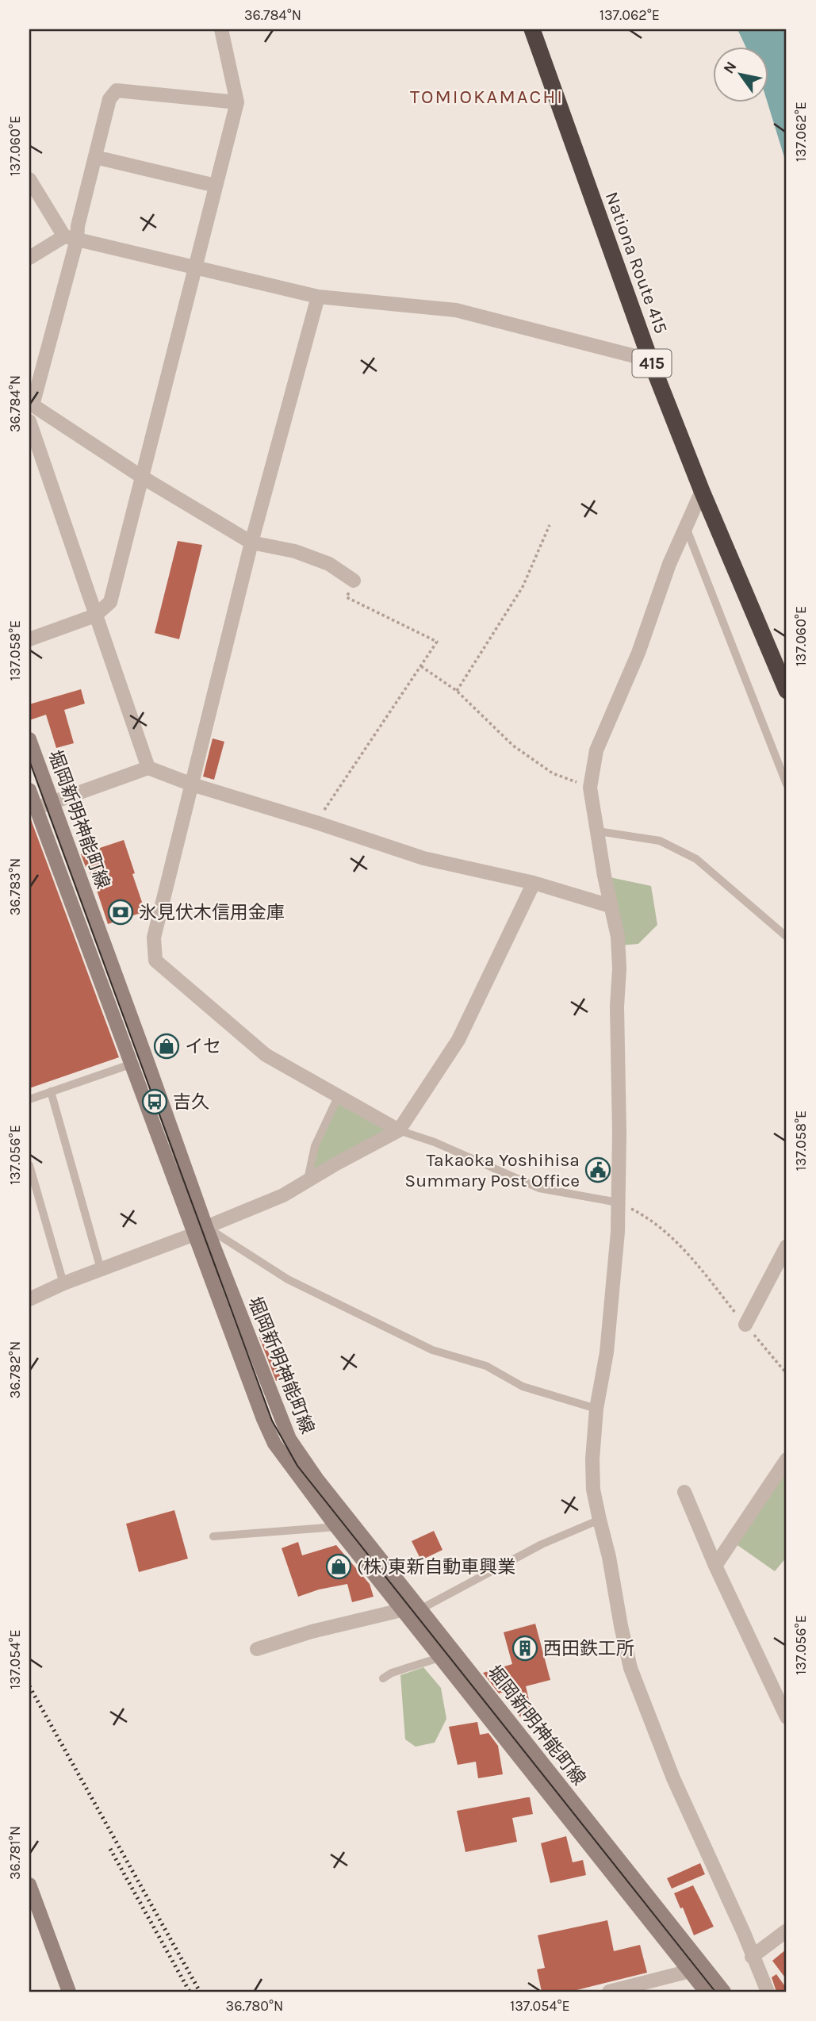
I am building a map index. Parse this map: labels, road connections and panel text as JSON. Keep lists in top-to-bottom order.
{
  "streets": {
    "highway": ["Nationa Route 415", "415"],
    "main road": ["堀岡新明神能町線"]
  },
  "districts": ["TOMIOKAMACHI"],
  "places": {
    "bank": ["氷見伏木信用金庫"],
    "shop": ["イセ", "(株)東新自動車興業"],
    "bus stop": ["吉久"],
    "public building": ["Takaoka Yoshihisa Summary Post Office"],
    "building": ["西田鉄工所"]
  },
  "north": "top left",
  "coordinates": [
    "36.784°N",
    "137.062°E",
    "137.060°E",
    "137.058°E",
    "36.783°N",
    "137.056°E",
    "36.782°N",
    "137.054°E",
    "36.781°N",
    "36.780°N"
  ]
}
